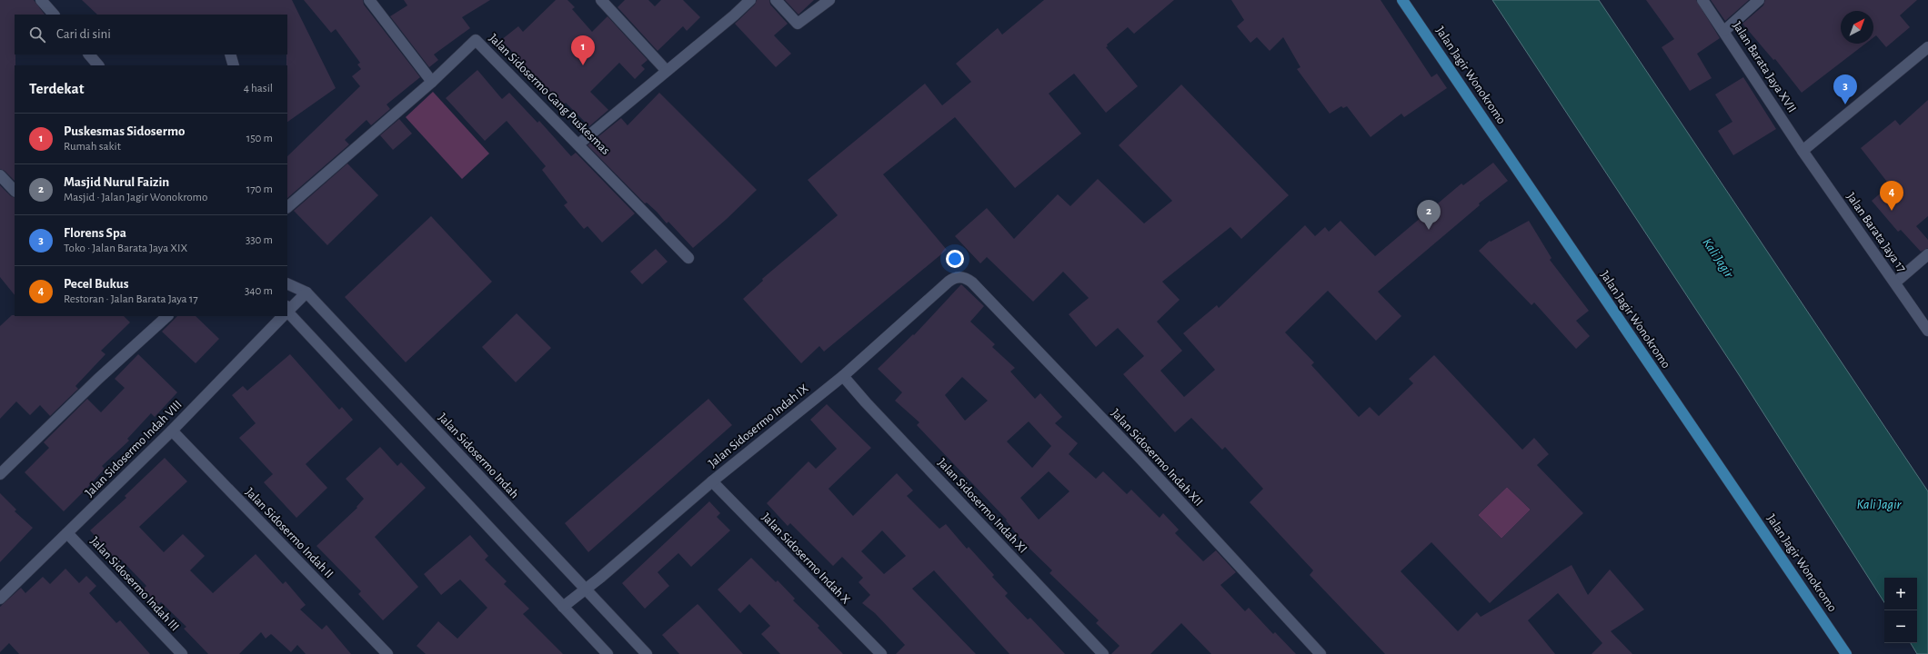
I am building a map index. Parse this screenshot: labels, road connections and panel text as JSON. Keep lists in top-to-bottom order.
{
  "streets": {
    "main road": ["Jalan Jagir Wonokromo"],
    "street": [
      "Jalan Barata Jaya XVII",
      "Jalan Sidosermo Gang Puskesmas",
      "Jalan Barata Jaya 17",
      "Jalan Sidosermo Indah IX",
      "Jalan Sidosermo Indah VIII",
      "Jalan Sidosermo Indah",
      "Jalan Sidosermo Indah XII",
      "Jalan Sidosermo Indah XI",
      "Jalan Sidosermo Indah II",
      "Jalan Sidosermo Indah X",
      "Jalan Sidosermo Indah III"
    ]
  },
  "crossings": [
    ["Jalan Barata Jaya XVII", "Jalan Barata Jaya 17"],
    ["Jalan Sidosermo Indah IX", "Jalan Sidosermo Indah"],
    ["Jalan Sidosermo Indah IX", "Jalan Sidosermo Indah XII"],
    ["Jalan Sidosermo Indah IX", "Jalan Sidosermo Indah XI"],
    ["Jalan Sidosermo Indah IX", "Jalan Sidosermo Indah X"],
    ["Jalan Sidosermo Indah VIII", "Jalan Sidosermo Indah"],
    ["Jalan Sidosermo Indah VIII", "Jalan Sidosermo Indah II"],
    ["Jalan Sidosermo Indah VIII", "Jalan Sidosermo Indah III"]
  ],
  "water": ["Kali Jagir"],
  "north": "top right",
  "page": {
    "search": "Cari di sini",
    "pins": [
      "1",
      "3",
      "4",
      "2"
    ],
    "heading": ["Terdekat", "4 hasil"],
    "list": [
      {
        "mark": "1",
        "name": "Puskesmas Sidosermo",
        "note": "Rumah sakit",
        "value": "150 m"
      },
      {
        "mark": "2",
        "name": "Masjid Nurul Faizin",
        "note": "Masjid · Jalan Jagir Wonokromo",
        "value": "170 m"
      },
      {
        "mark": "3",
        "name": "Florens Spa",
        "note": "Toko · Jalan Barata Jaya XIX",
        "value": "330 m"
      },
      {
        "mark": "4",
        "name": "Pecel Bukus",
        "note": "Restoran · Jalan Barata Jaya 17",
        "value": "340 m"
      }
    ],
    "map_buttons": ["+", "−"]
  }
}
